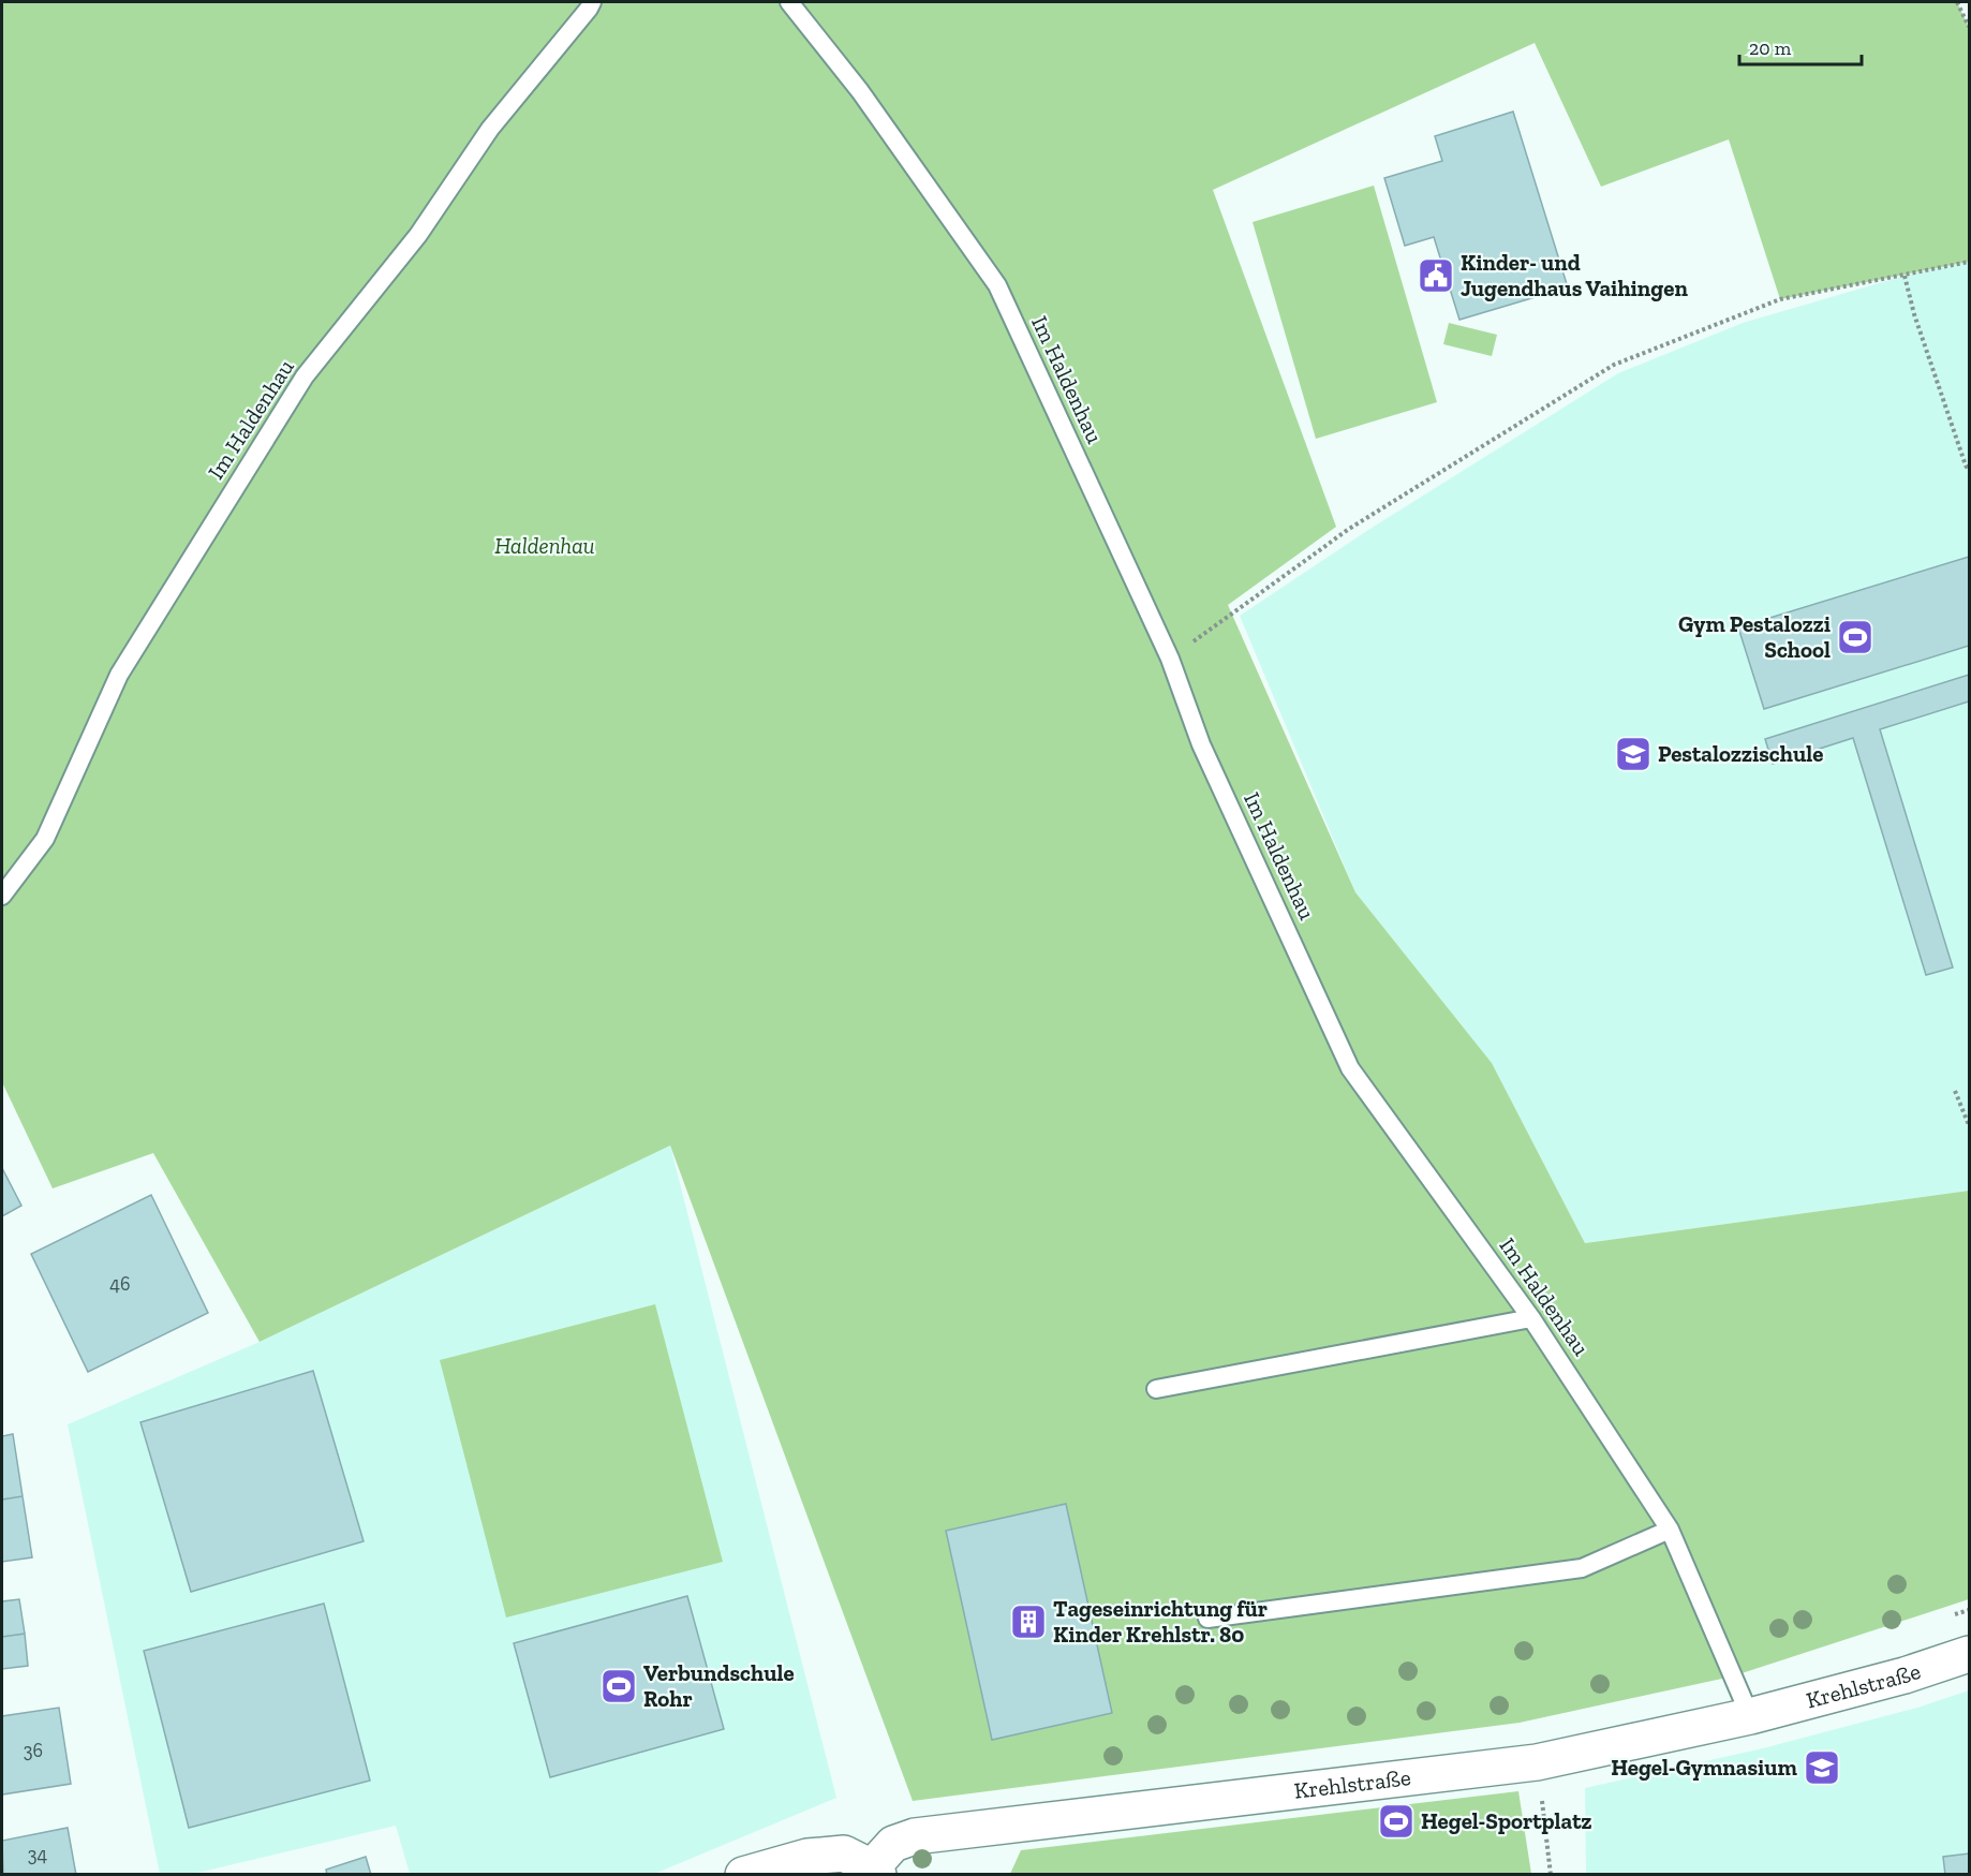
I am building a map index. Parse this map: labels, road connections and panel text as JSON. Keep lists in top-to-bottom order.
{
  "streets": {
    "street": ["Krehlstraße"],
    "lane": ["Im Haldenhau"]
  },
  "crossings": [
    ["Im Haldenhau", "Krehlstraße"]
  ],
  "parks": ["Haldenhau"],
  "places": {
    "public building": ["Kinder- und Jugendhaus Vaihingen"],
    "sports": ["Gym Pestalozzi School", "Verbundschule Rohr", "Hegel-Sportplatz"],
    "school or university": ["Pestalozzischule", "Hegel-Gymnasium"],
    "building": ["Tageseinrichtung für Kinder Krehlstr. 80"]
  },
  "house_numbers": ["46", "36", "34"],
  "scale_bar": "20 m"
}
